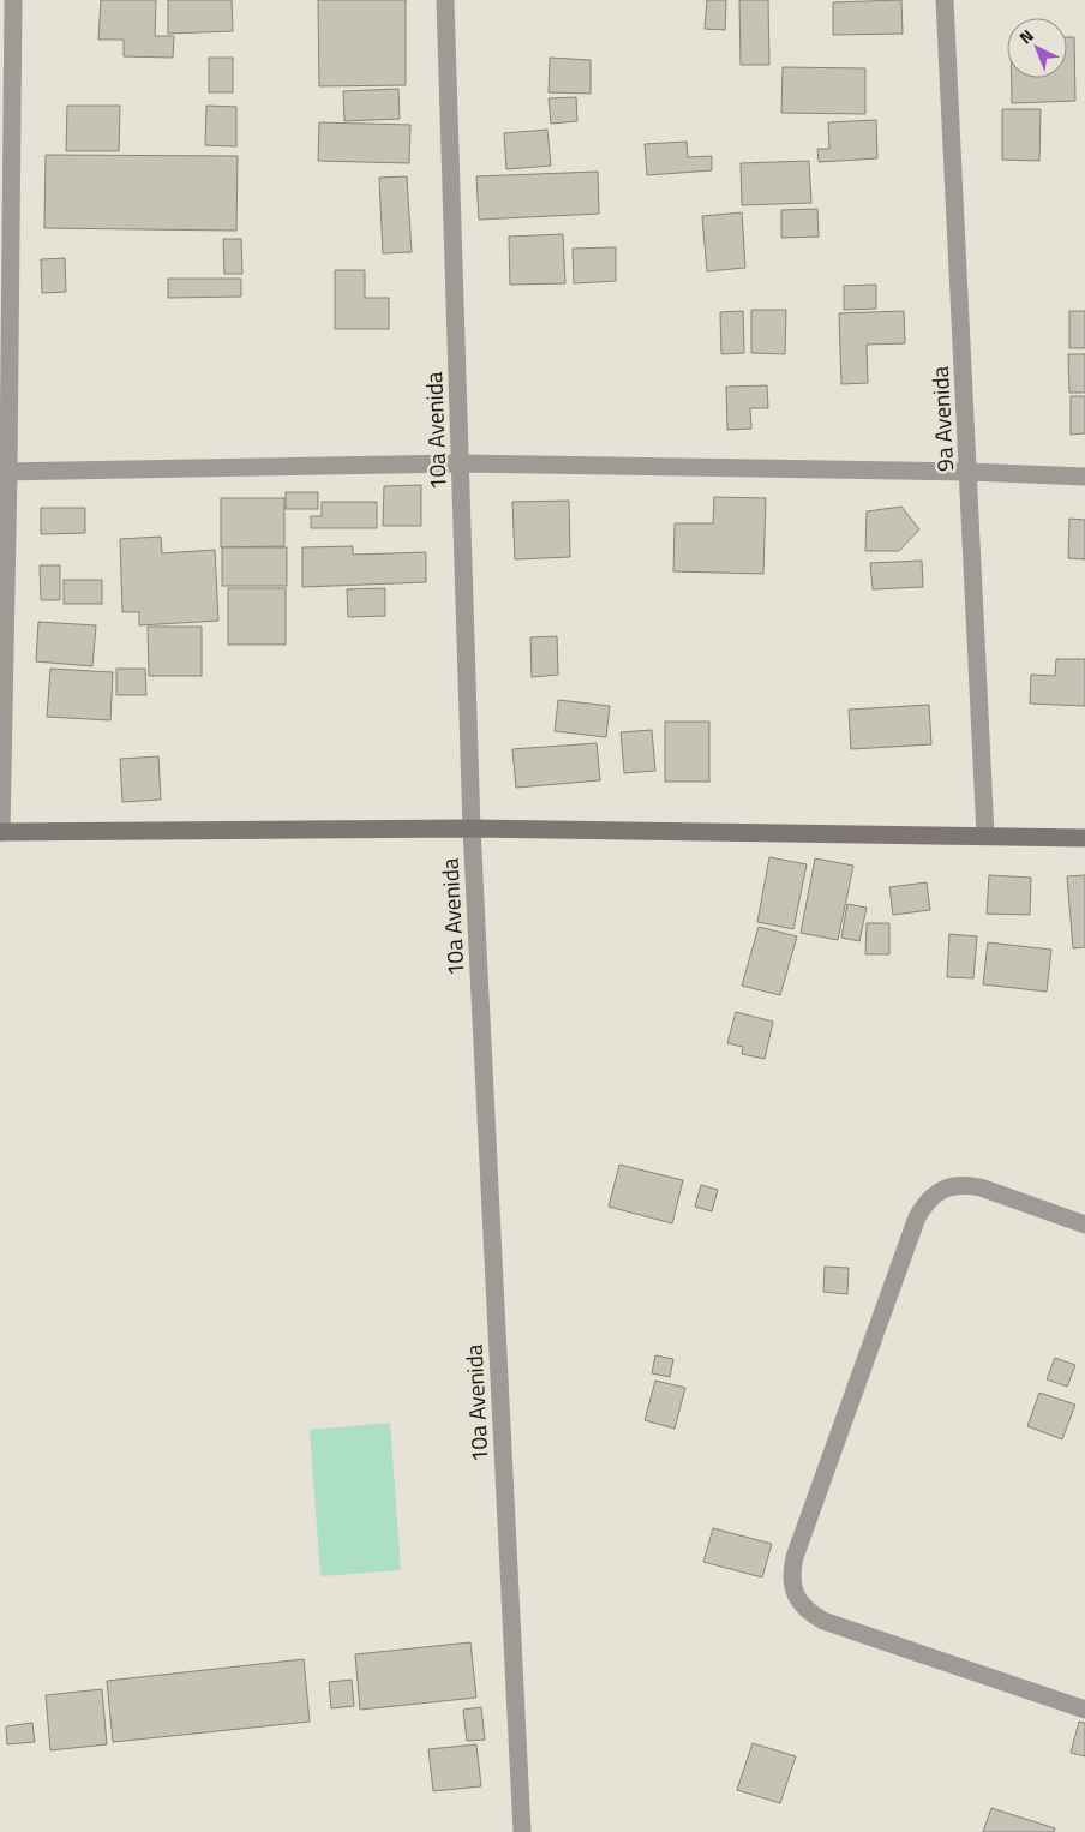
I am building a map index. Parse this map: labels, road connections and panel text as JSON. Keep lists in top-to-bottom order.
{
  "streets": {
    "street": ["9a Avenida", "10a Avenida"]
  },
  "north": "top left"
}
